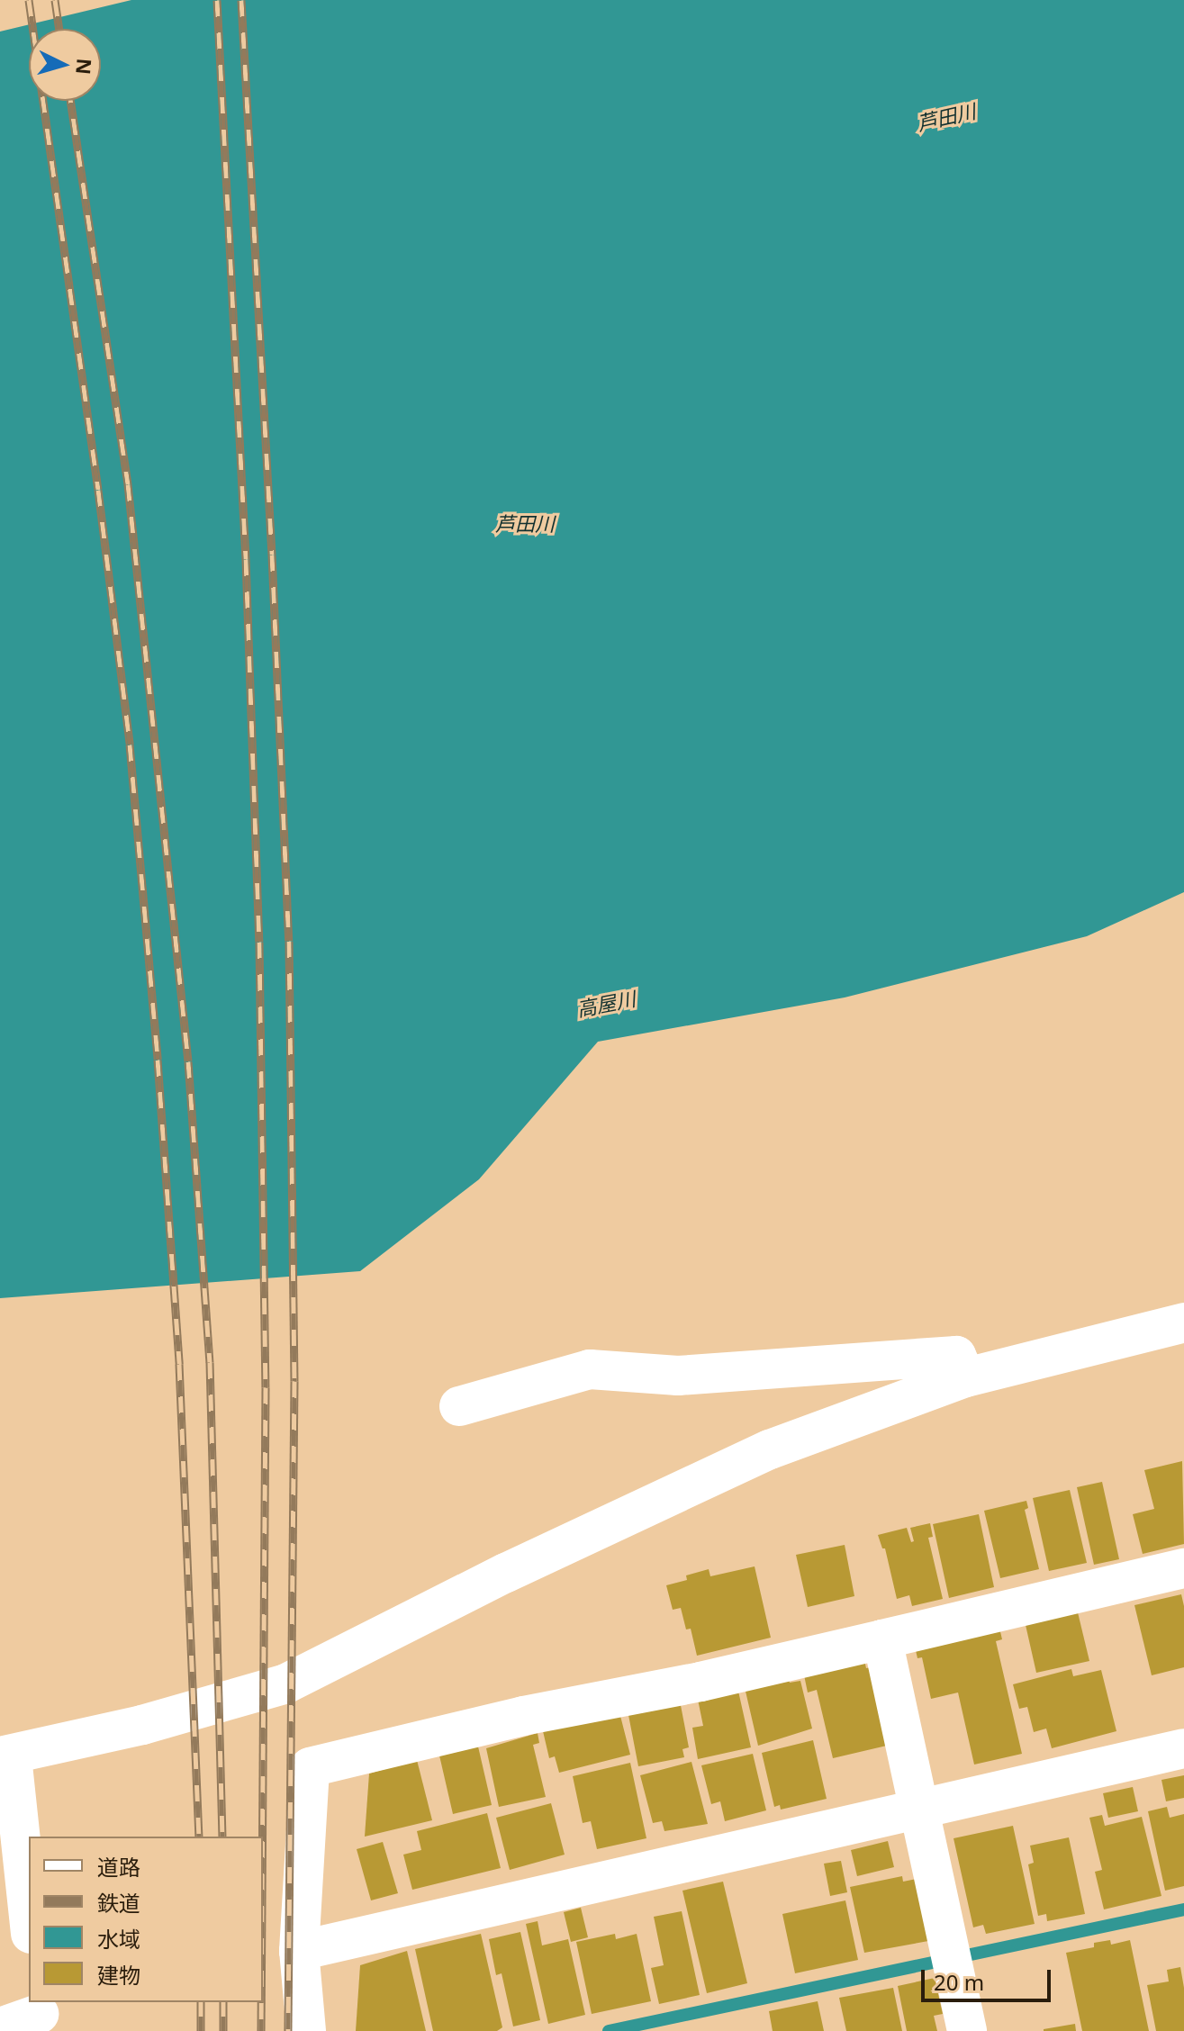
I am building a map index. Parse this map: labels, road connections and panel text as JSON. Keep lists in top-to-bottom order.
{
  "water": ["芦田川", "高屋川"],
  "legend": [
    "道路",
    "鉄道",
    "水域",
    "建物"
  ],
  "scale_bar": "20 m",
  "north": "right"
}
